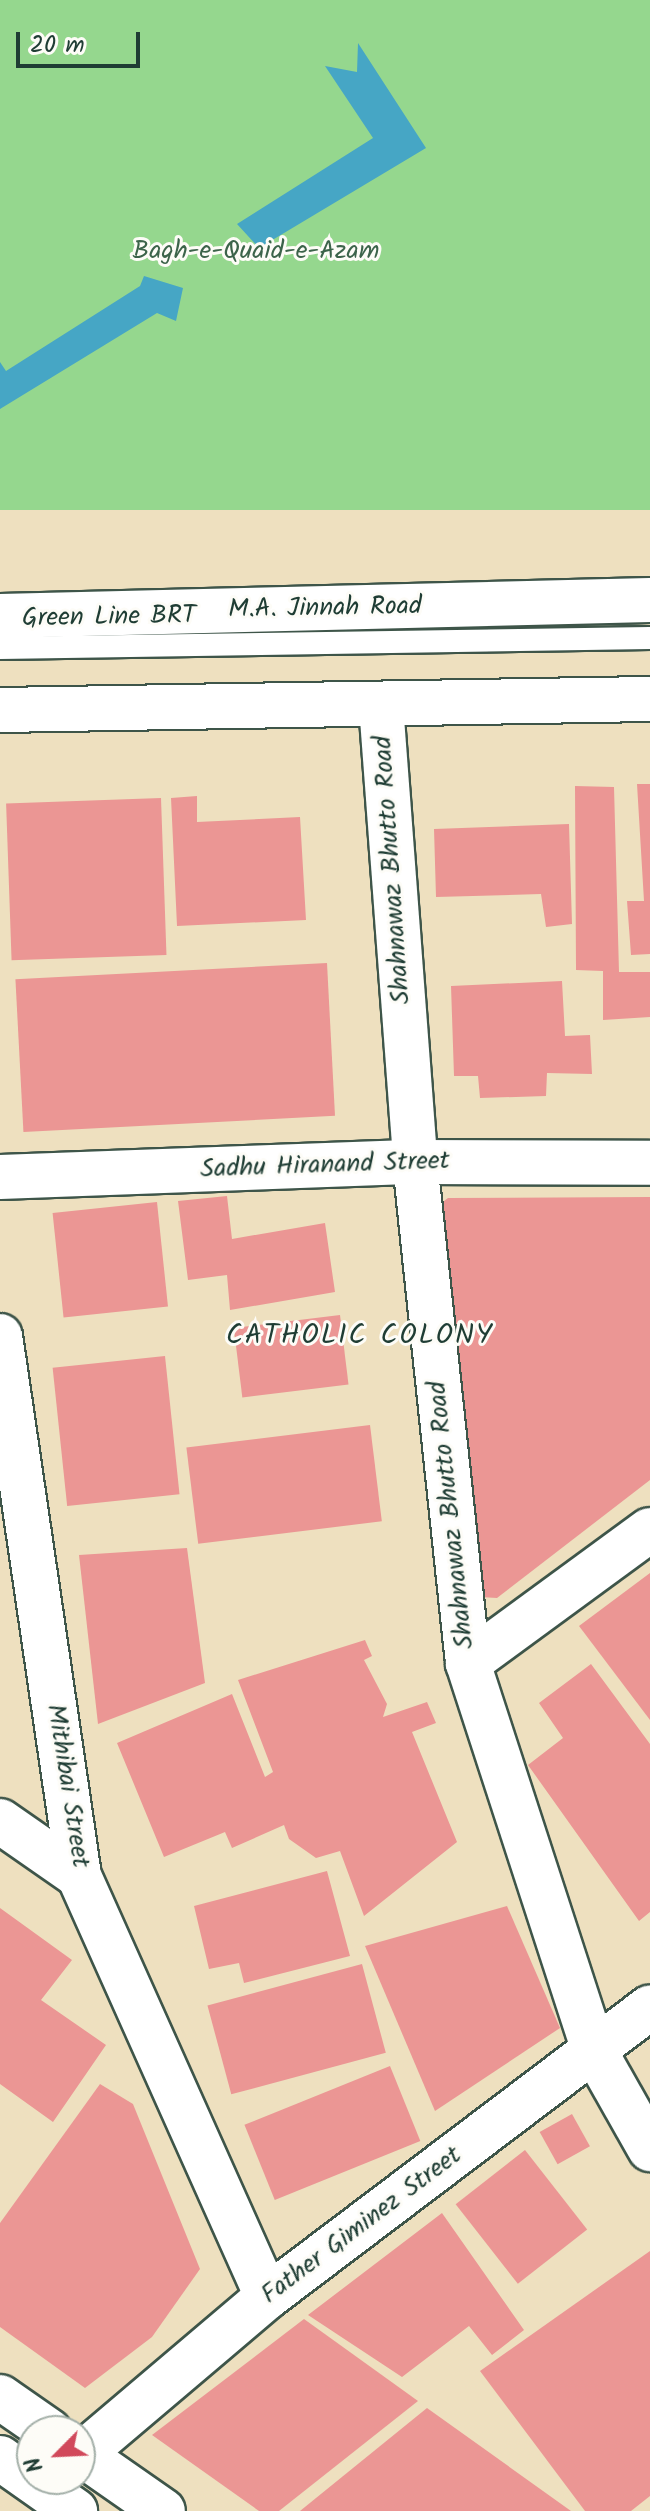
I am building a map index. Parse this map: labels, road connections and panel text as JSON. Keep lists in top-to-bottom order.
{
  "streets": {
    "main road": [
      "M.A. Jinnah Road",
      "Shahnawaz Bhutto Road",
      "Sadhu Hiranand Street",
      "Mithibai Street",
      "Father Giminez Street"
    ],
    "lane": ["Green Line BRT"]
  },
  "crossings": [
    ["Shahnawaz Bhutto Road", "Sadhu Hiranand Street"],
    ["Shahnawaz Bhutto Road", "Father Giminez Street"],
    ["Mithibai Street", "Father Giminez Street"]
  ],
  "districts": ["CATHOLIC COLONY"],
  "parks": ["Bagh-e-Quaid-e-Azam"],
  "scale_bar": "20 m",
  "north": "bottom left"
}
